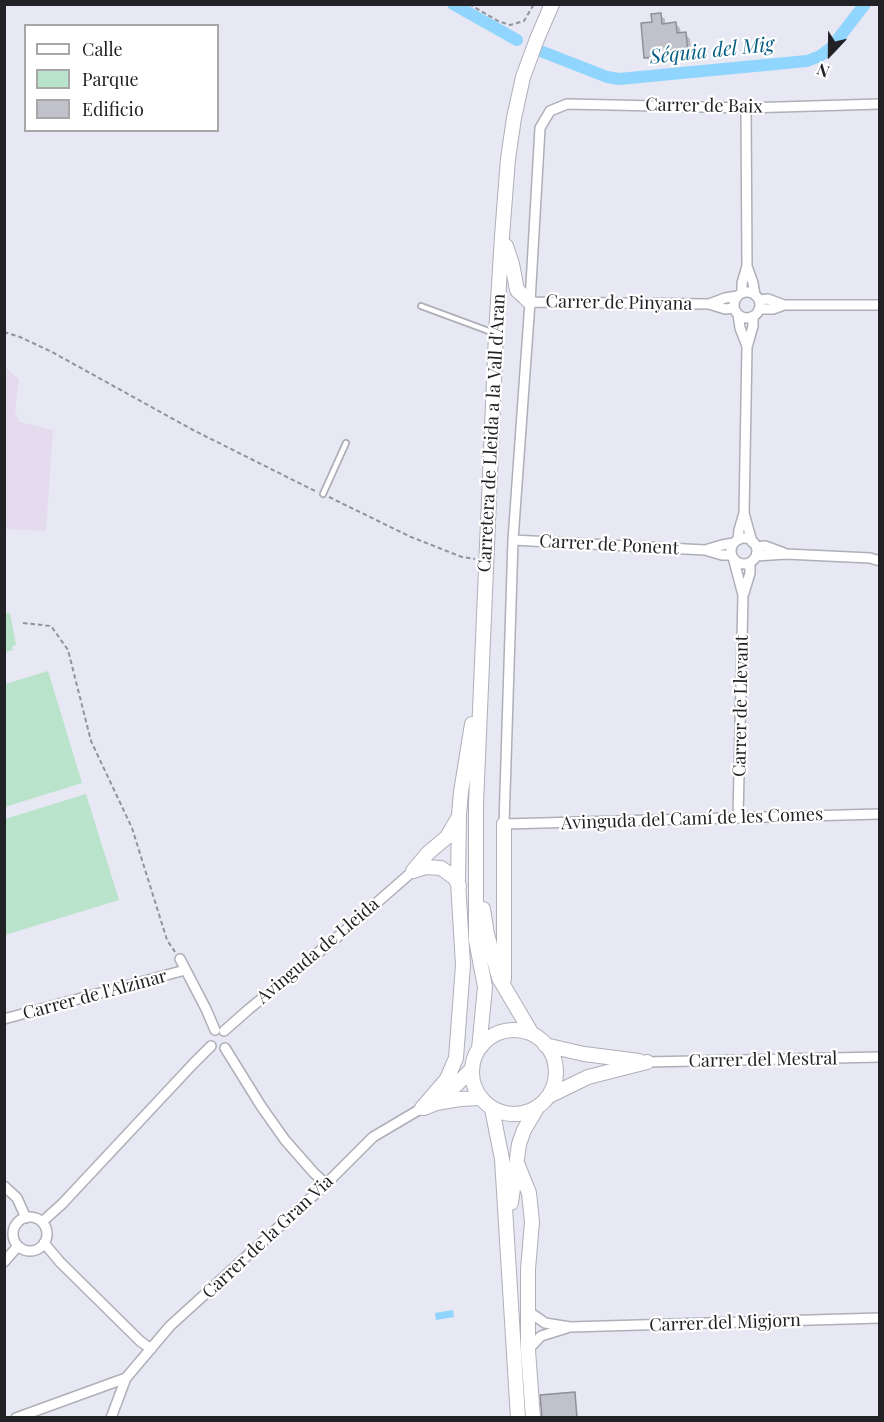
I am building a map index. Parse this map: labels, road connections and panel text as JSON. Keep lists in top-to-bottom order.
{
  "streets": {
    "main road": ["Carretera de Lleida a la Vall d'Aran"],
    "street": [
      "Carrer de Baix",
      "Carrer de Pinyana",
      "Carrer de Ponent",
      "Carrer de Llevant",
      "Avinguda del Camí de les Comes",
      "Avinguda de Lleida",
      "Carrer de l'Alzinar",
      "Carrer del Mestral",
      "Carrer de la Gran Via",
      "Carrer del Migjorn"
    ]
  },
  "crossings": [
    ["Carrer de Baix", "Carrer de Pinyana"],
    ["Carrer de Baix", "Carrer de Llevant"],
    ["Carrer de Pinyana", "Carrer de Llevant"],
    ["Carrer de Ponent", "Carrer de Llevant"],
    ["Carrer de Llevant", "Avinguda del Camí de les Comes"]
  ],
  "water": ["Séquia del Mig"],
  "legend": ["Calle", "Parque", "Edificio"],
  "north": "bottom"
}
